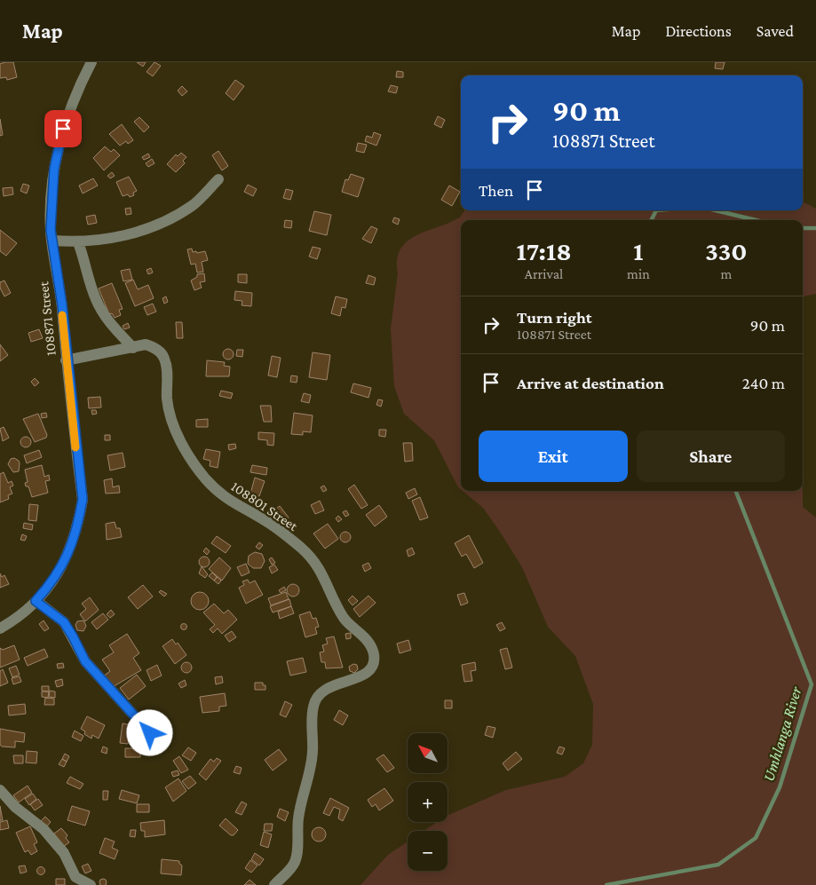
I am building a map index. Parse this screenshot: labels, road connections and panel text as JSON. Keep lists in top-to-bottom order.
{
  "streets": {
    "street": ["108871 Street", "108801 Street"]
  },
  "crossings": [
    ["108871 Street", "108801 Street"]
  ],
  "water": ["Umhlanga River"],
  "north": "top left",
  "page": {
    "header": "Map",
    "nav": ["Map", "Directions", "Saved"],
    "turn": ["90 m", "108871 Street"],
    "then": "Then",
    "eta": [
      "17:18",
      "Arrival",
      "1",
      "min",
      "330",
      "m"
    ],
    "list": [
      {
        "name": "Turn right",
        "note": "108871 Street",
        "value": "90 m"
      },
      {
        "name": "Arrive at destination",
        "value": "240 m"
      }
    ],
    "buttons": ["Exit", "Share"],
    "map_buttons": ["+", "−"]
  }
}
